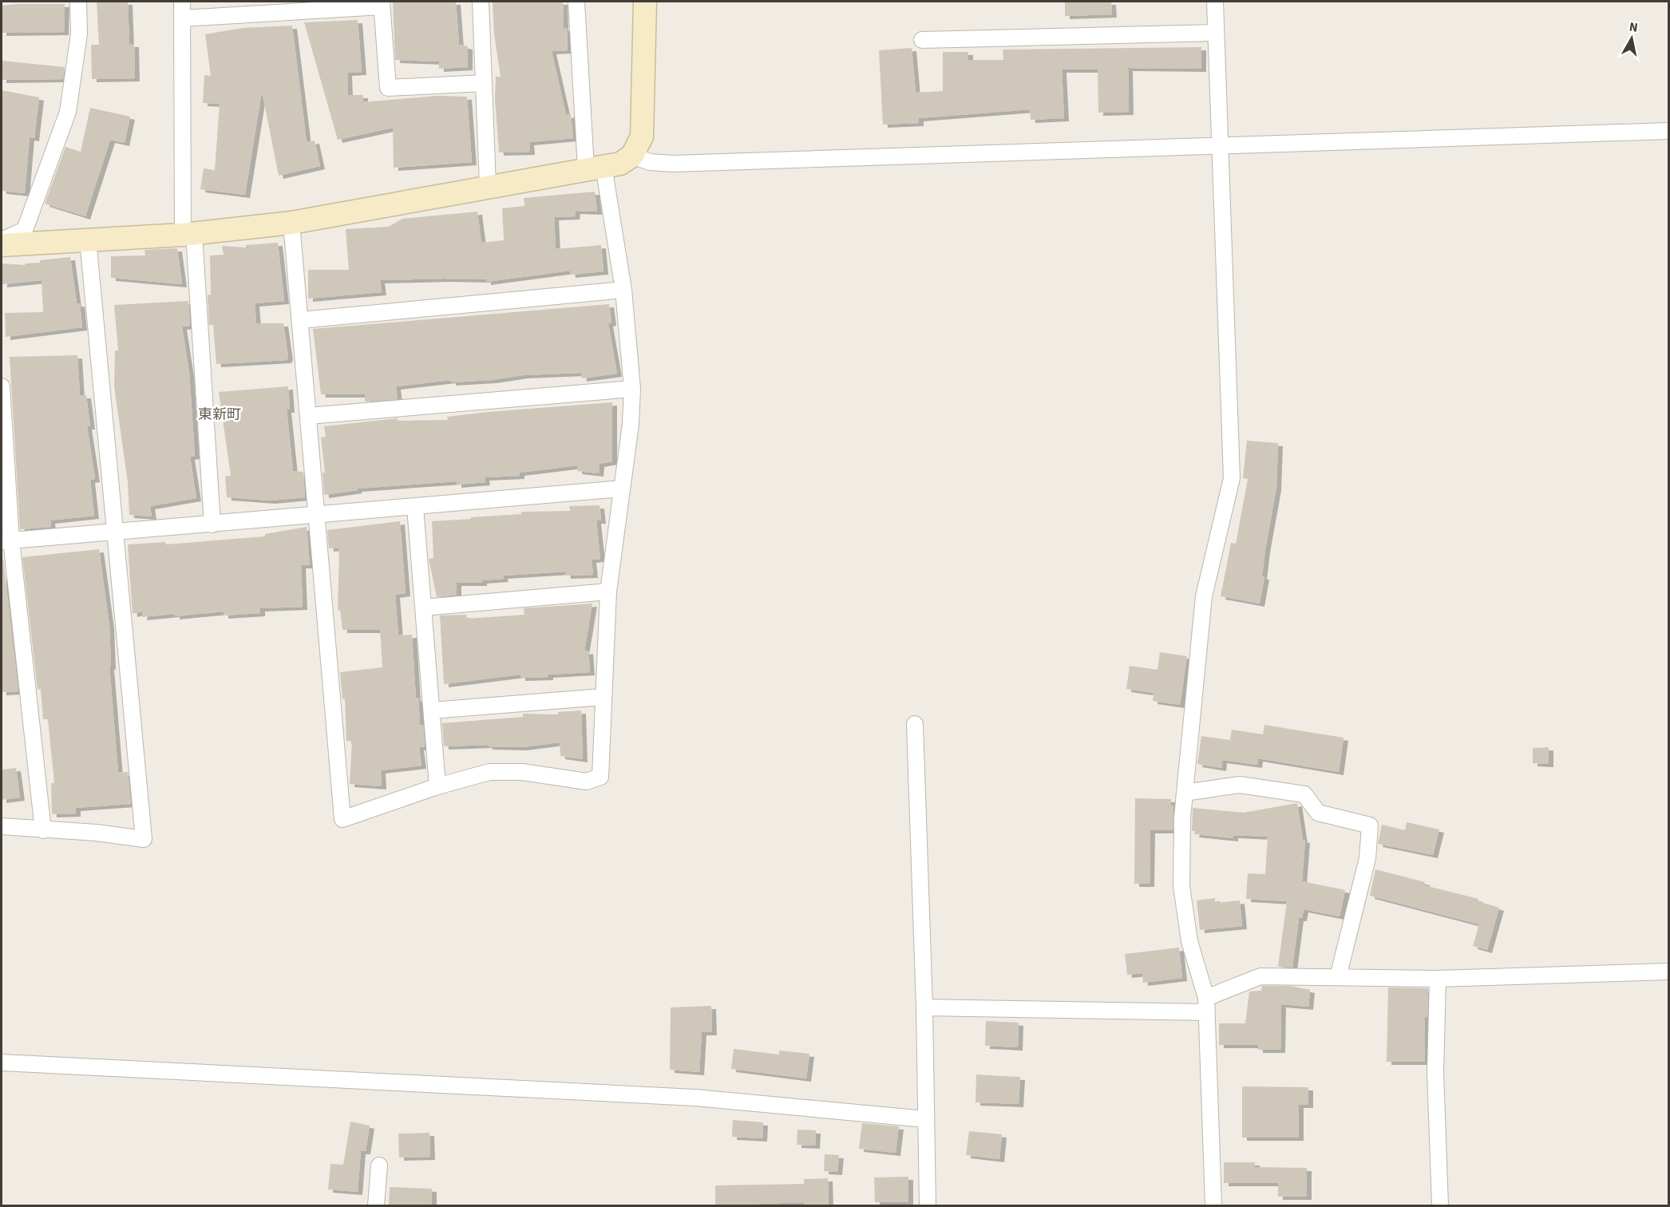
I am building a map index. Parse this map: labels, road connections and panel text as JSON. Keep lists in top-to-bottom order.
{
  "districts": ["東新町"],
  "north": "top"
}
